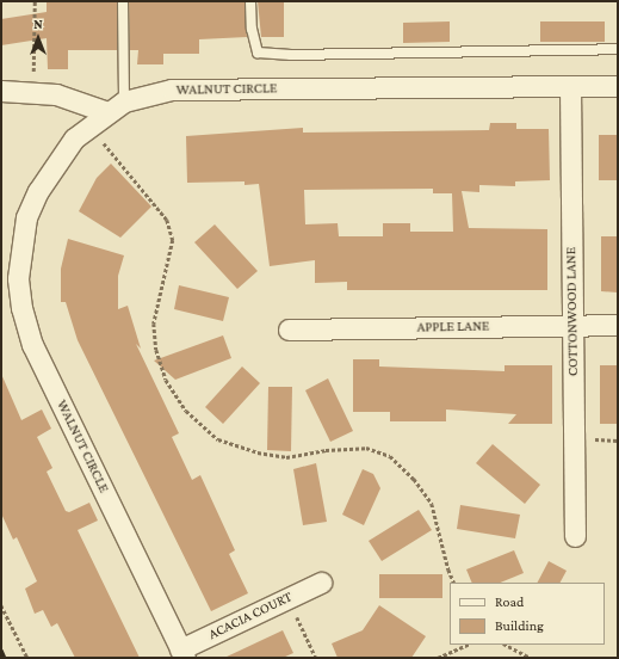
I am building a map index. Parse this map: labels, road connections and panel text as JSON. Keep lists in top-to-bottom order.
{
  "streets": {
    "street": [
      "WALNUT CIRCLE",
      "COTTONWOOD LANE",
      "APPLE LANE",
      "ACACIA COURT"
    ]
  },
  "crossings": [
    ["WALNUT CIRCLE", "COTTONWOOD LANE"],
    ["WALNUT CIRCLE", "ACACIA COURT"],
    ["COTTONWOOD LANE", "APPLE LANE"]
  ],
  "legend": ["Road", "Building"],
  "north": "top"
}
